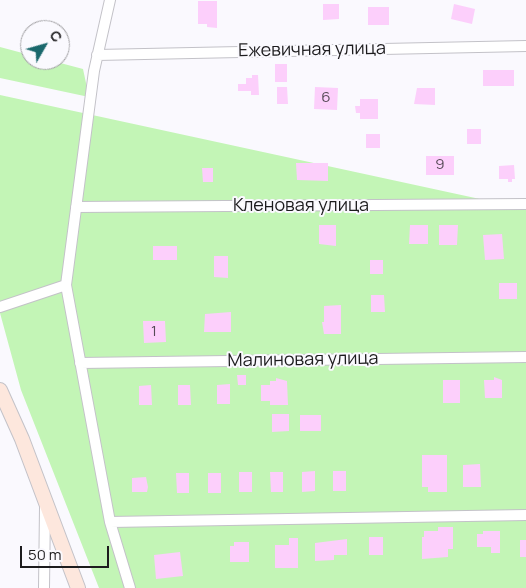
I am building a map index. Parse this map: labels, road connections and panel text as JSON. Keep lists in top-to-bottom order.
{
  "streets": {
    "street": ["Ежевичная улица", "Кленовая улица", "Малиновая улица"]
  },
  "house_numbers": ["6", "9", "1"],
  "scale_bar": "50 m",
  "north": "top right"
}
